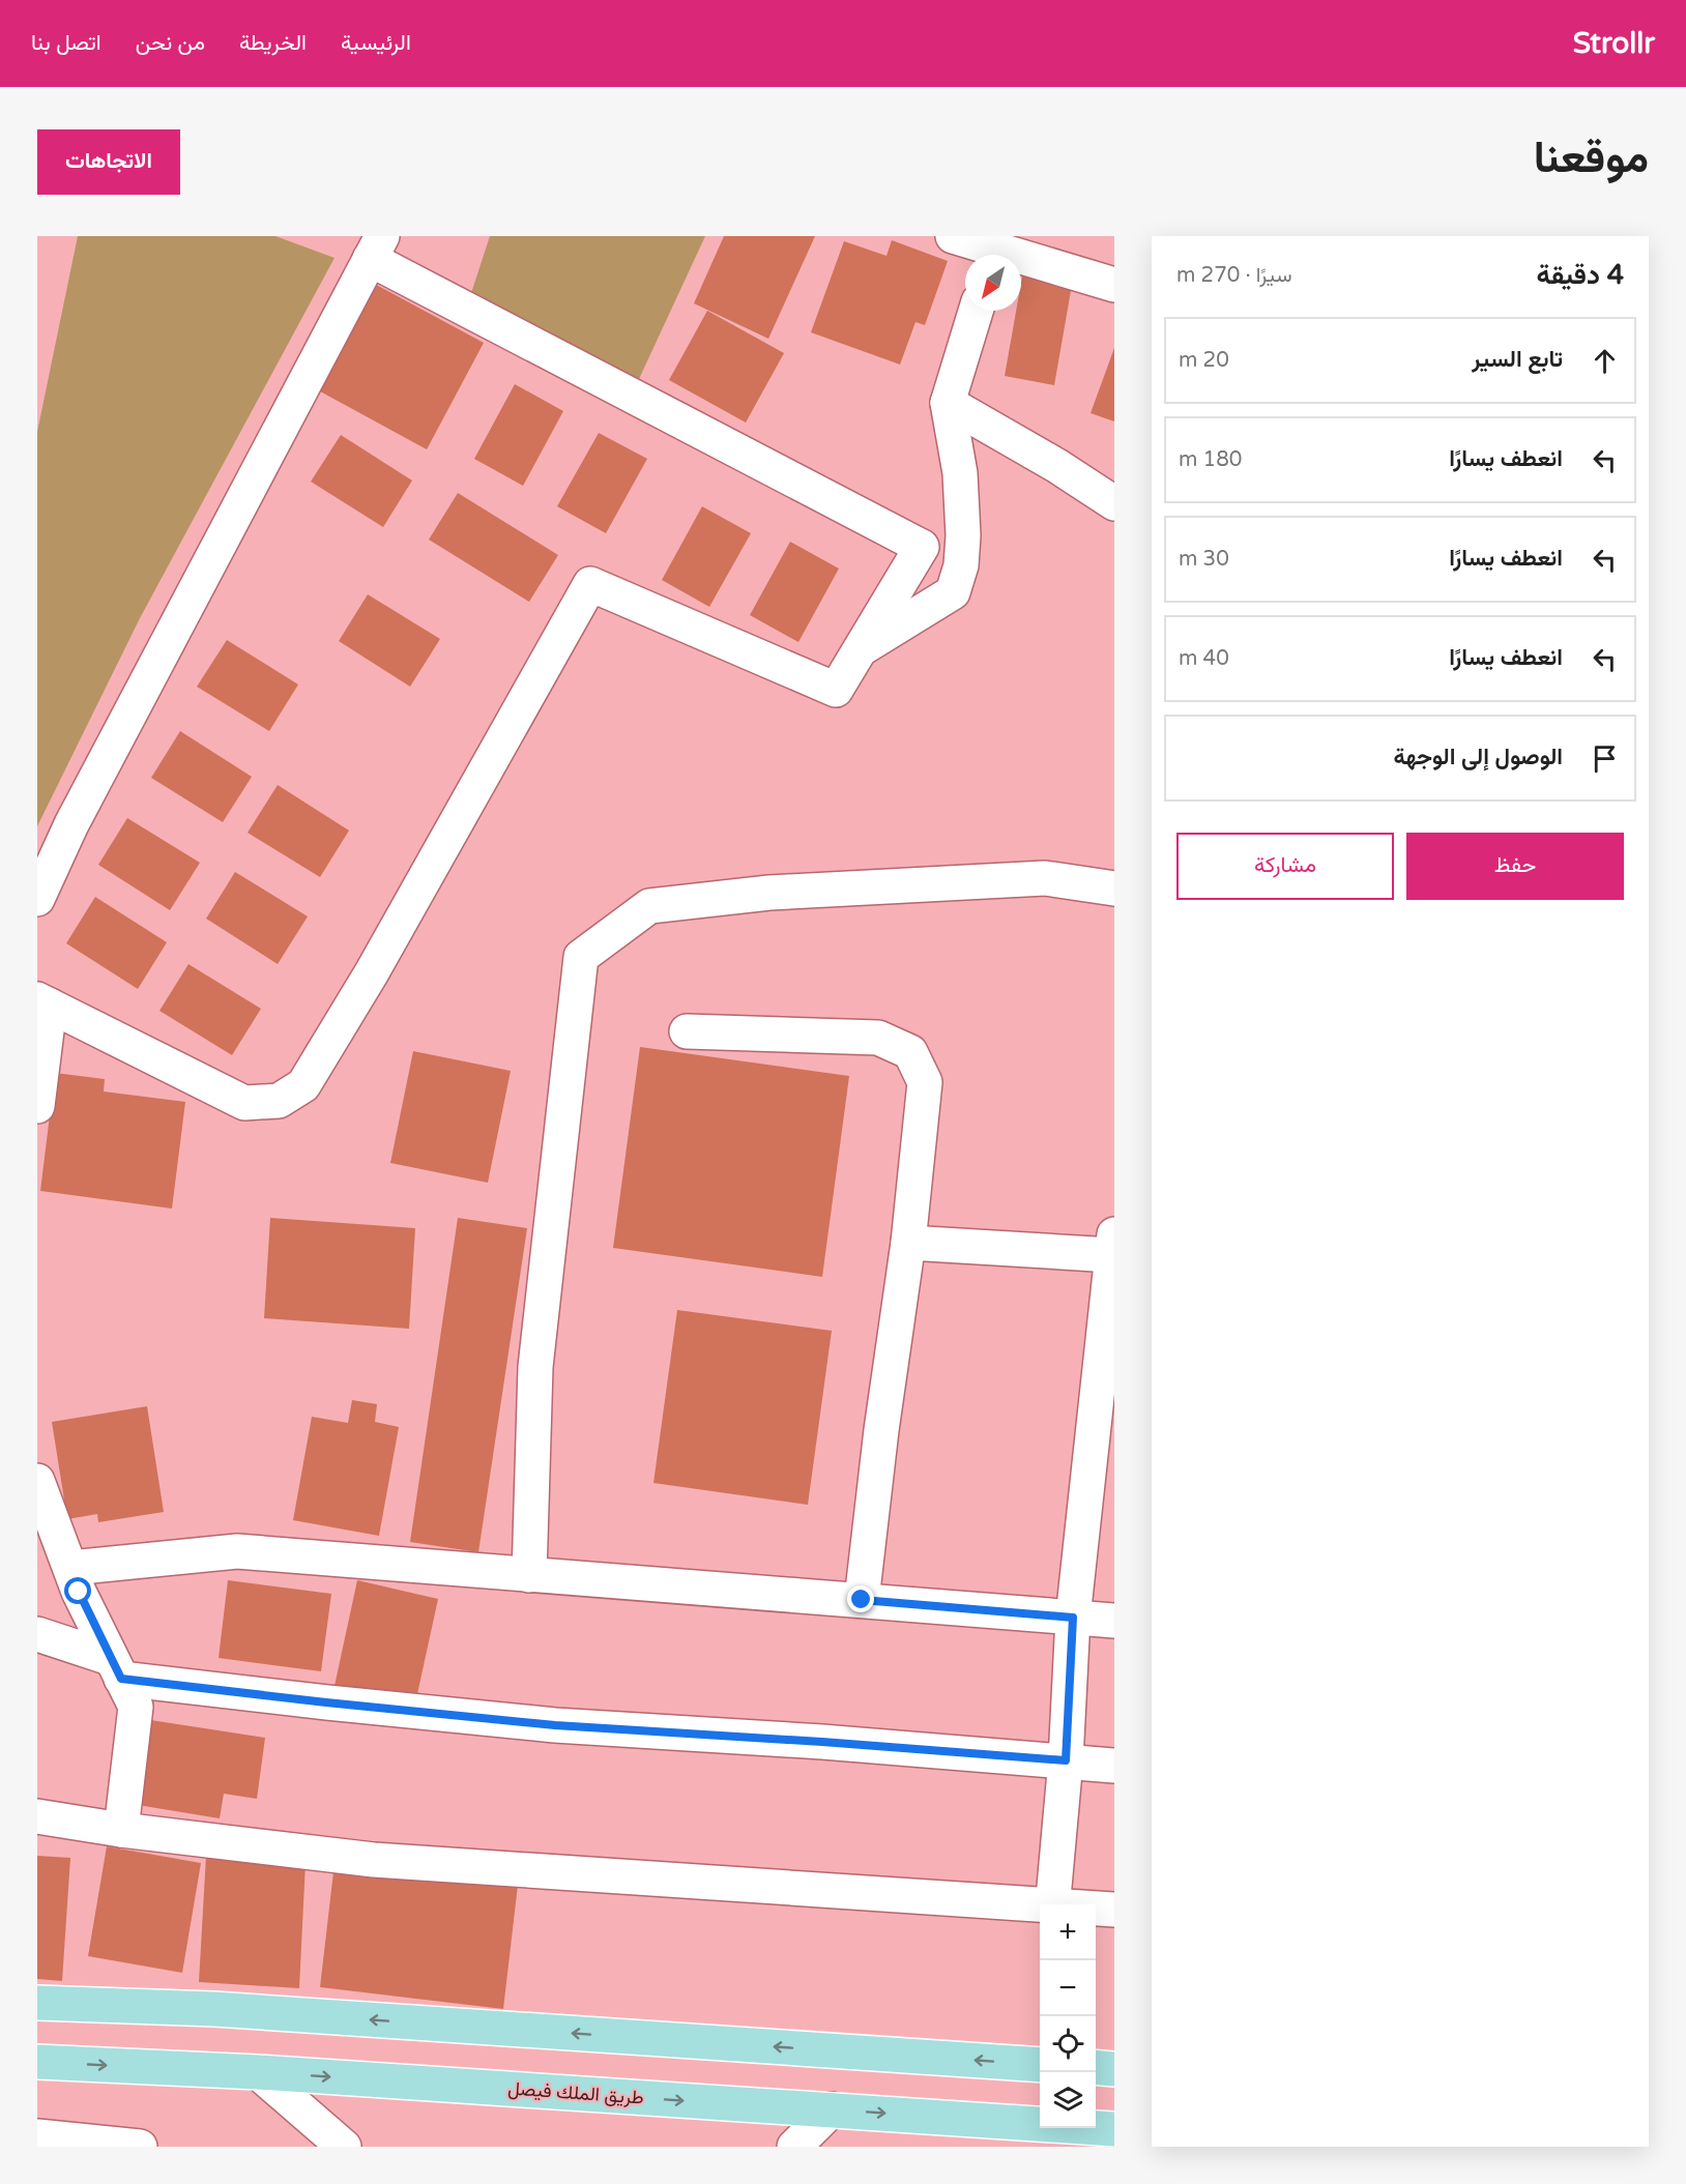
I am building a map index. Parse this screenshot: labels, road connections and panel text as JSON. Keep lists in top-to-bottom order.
{
  "streets": {
    "main road": ["طريق الملك فيصل"]
  },
  "north": "bottom left",
  "page": {
    "header": "Strollr",
    "nav": [
      "الرئيسية",
      "الخريطة",
      "من نحن",
      "اتصل بنا"
    ],
    "title": "موقعنا",
    "buttons": [
      "الاتجاهات",
      ["حفظ", "مشاركة"]
    ],
    "heading": ["4 دقيقة", "سيرًا · 270 m"],
    "list": [
      ["تابع السير", "20 m"],
      ["انعطف يسارًا", "180 m"],
      ["انعطف يسارًا", "30 m"],
      ["انعطف يسارًا", "40 m"],
      "الوصول إلى الوجهة"
    ],
    "map_buttons": ["+", "−"]
  }
}
